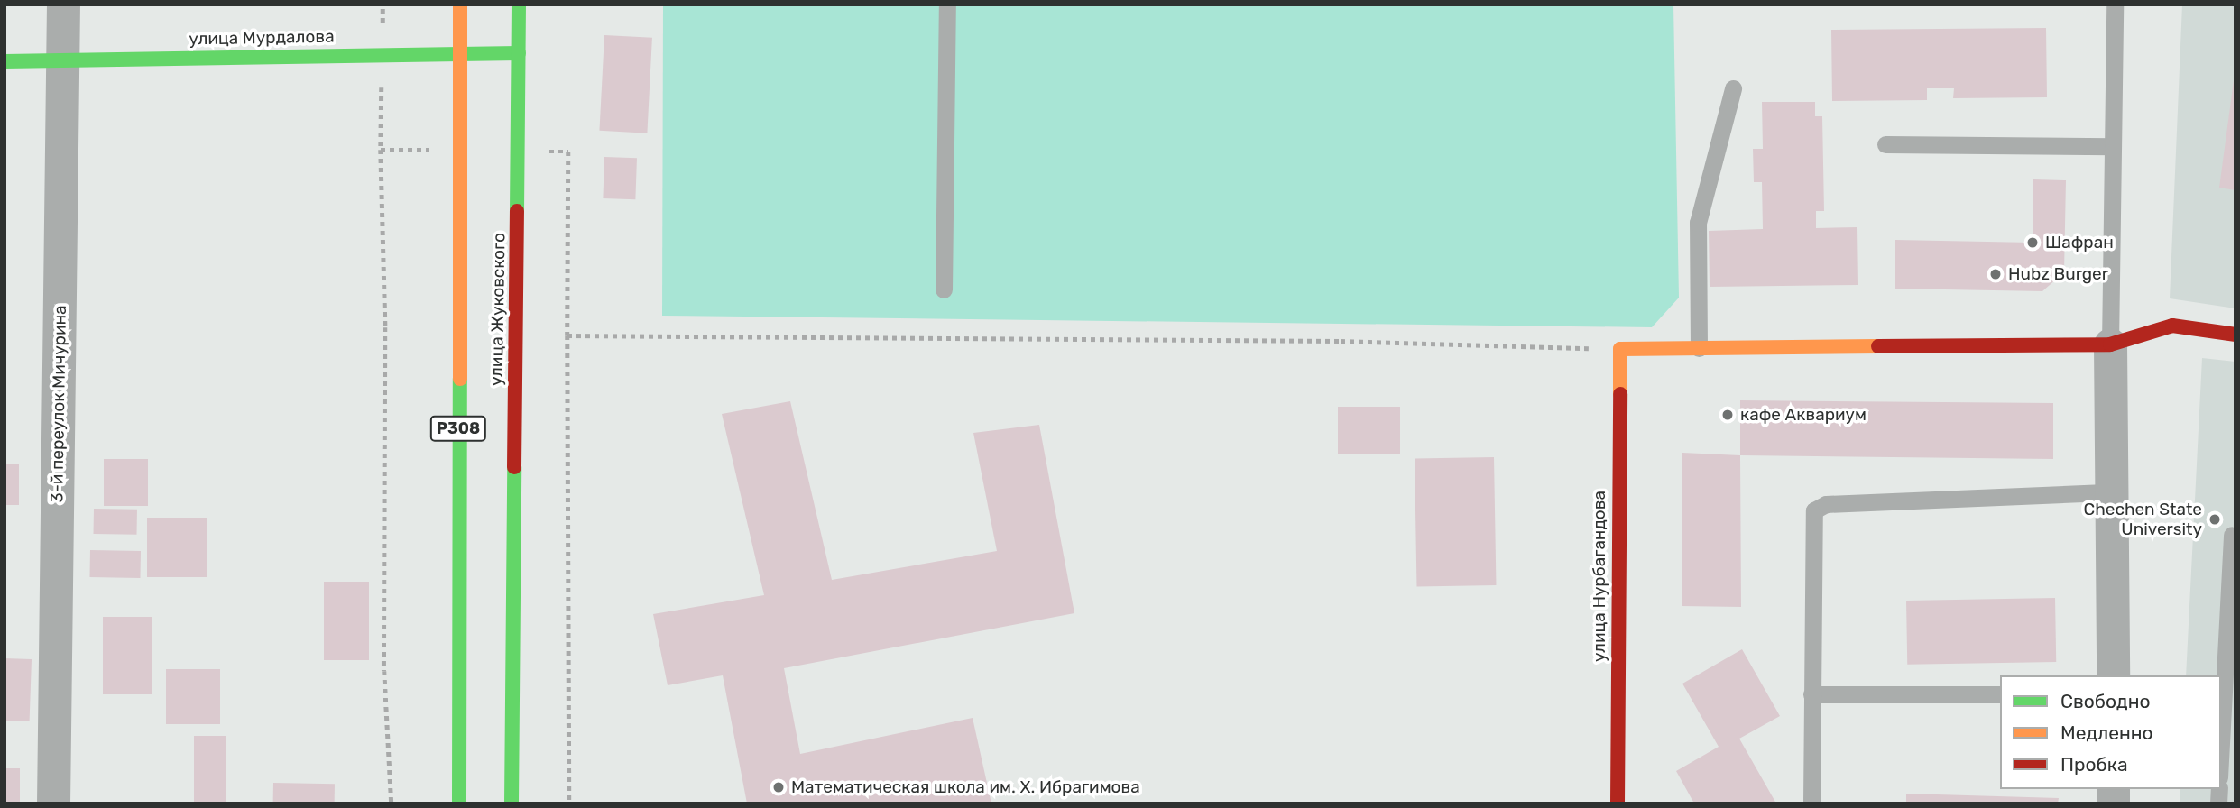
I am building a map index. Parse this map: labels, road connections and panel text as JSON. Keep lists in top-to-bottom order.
{
  "streets": {
    "street": [
      "улица Мурдалова",
      "улица Жуковского",
      "3-й переулок Мичурина",
      "P308",
      "улица Нурбагандова"
    ]
  },
  "crossings": [
    ["улица Мурдалова", "улица Жуковского"],
    ["улица Мурдалова", "3-й переулок Мичурина"],
    ["улица Мурдалова", "P308"]
  ],
  "places": [
    "Шафран",
    "Hubz Burger",
    "кафе Аквариум",
    "Chechen State University",
    "Математическая школа им. Х. Ибрагимова"
  ],
  "legend": ["Свободно", "Медленно", "Пробка"]
}
